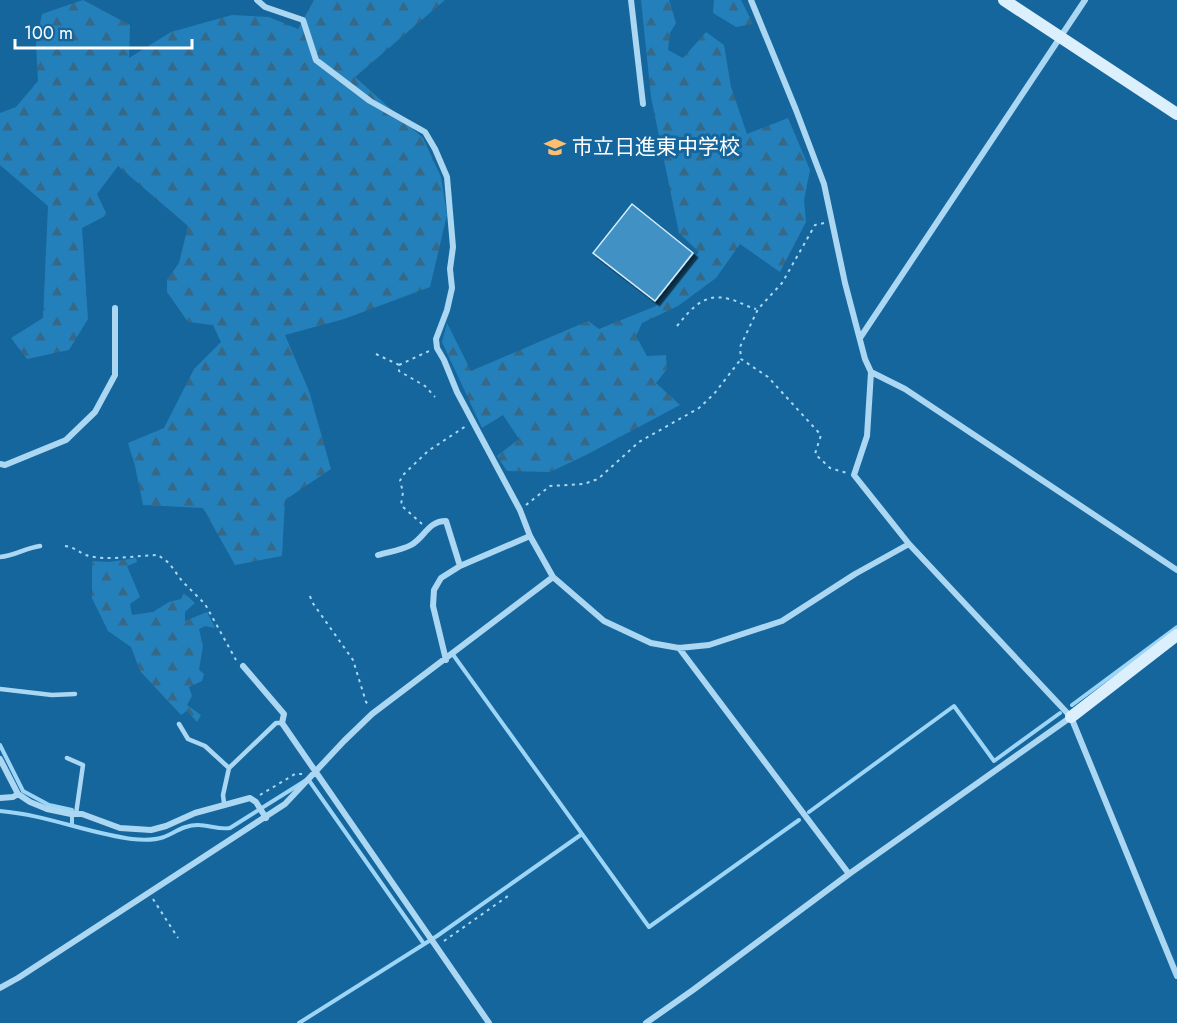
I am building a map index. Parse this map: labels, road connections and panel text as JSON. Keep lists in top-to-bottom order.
{
  "places": {
    "school or university": ["市立日進東中学校"]
  },
  "scale_bar": "100 m"
}
